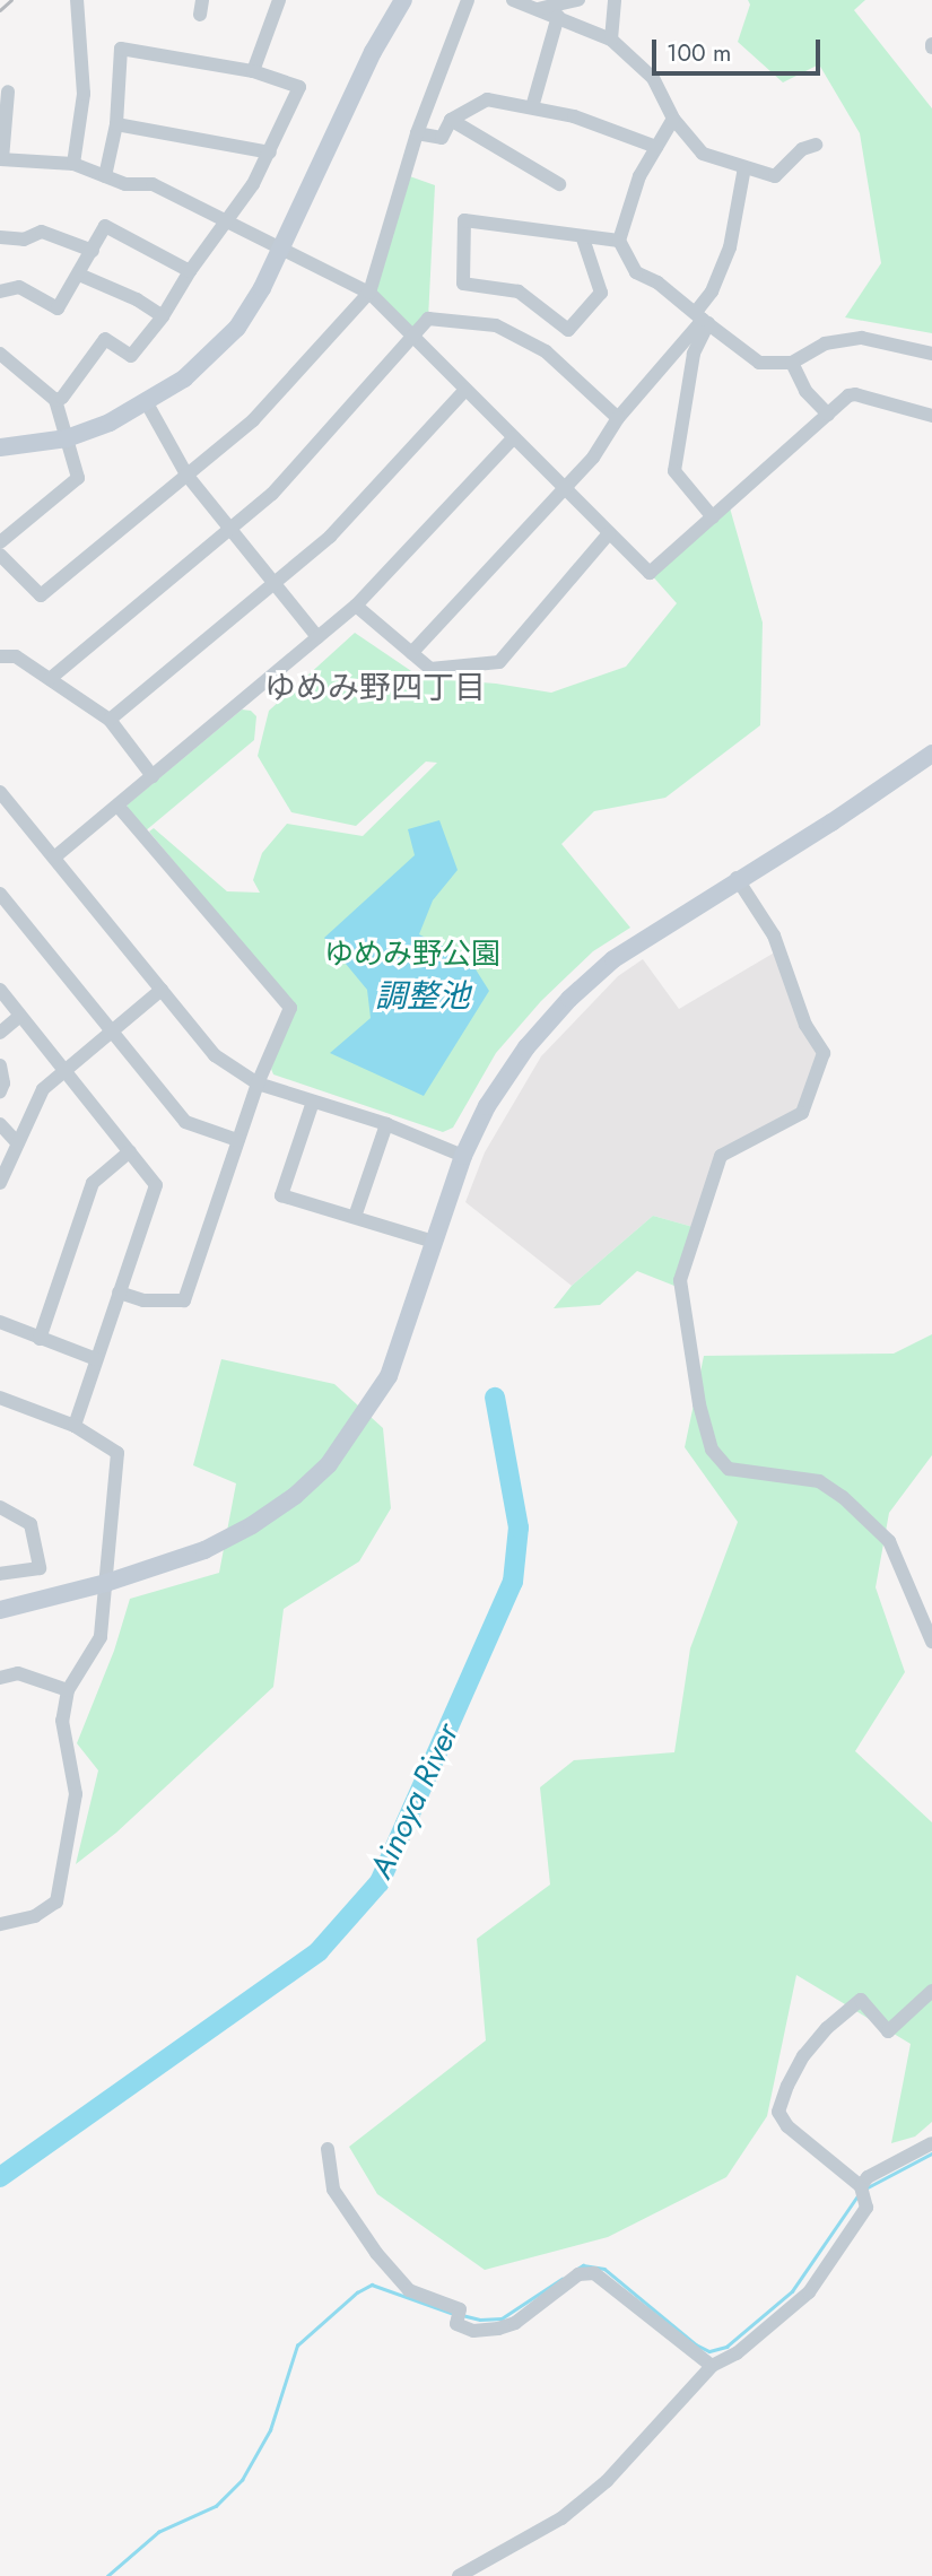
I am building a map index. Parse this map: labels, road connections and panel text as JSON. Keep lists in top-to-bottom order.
{
  "districts": ["ゆめみ野四丁目"],
  "water": ["調整池", "Ainoya River"],
  "parks": ["ゆめみ野公園"],
  "scale_bar": "100 m"
}
